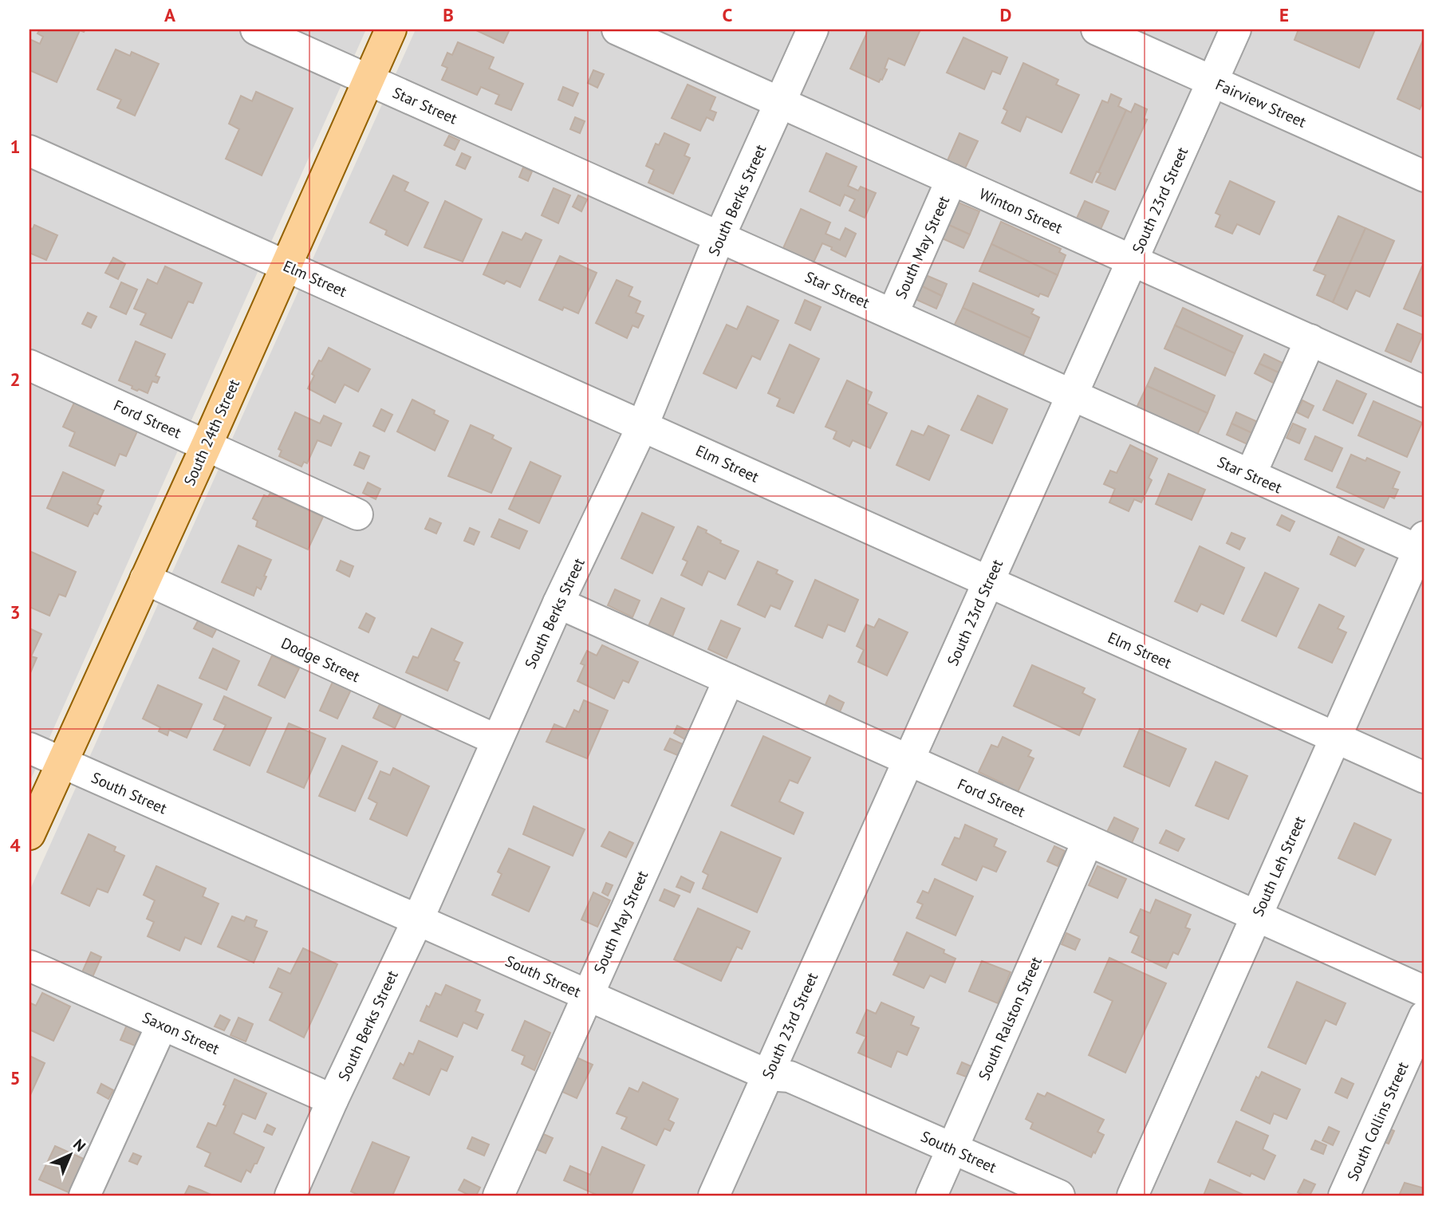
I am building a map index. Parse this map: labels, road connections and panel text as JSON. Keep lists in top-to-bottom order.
{
  "streets": {
    "main road": ["South 24th Street"],
    "street": [
      "Fairview Street",
      "Star Street",
      "South Berks Street",
      "South 23rd Street",
      "Winton Street",
      "South May Street",
      "Elm Street",
      "Ford Street",
      "Dodge Street",
      "South Street",
      "South Leh Street",
      "South Ralston Street",
      "Saxon Street",
      "South Collins Street"
    ]
  },
  "crossings": [
    ["Fairview Street", "South 23rd Street"],
    ["Star Street", "South Berks Street"],
    ["Star Street", "South 23rd Street"],
    ["Star Street", "South May Street"],
    ["Star Street", "South 24th Street"],
    ["Star Street", "South Leh Street"],
    ["South Berks Street", "Winton Street"],
    ["South Berks Street", "Elm Street"],
    ["South Berks Street", "Ford Street"],
    ["South Berks Street", "Dodge Street"],
    ["South Berks Street", "South Street"],
    ["South Berks Street", "Saxon Street"],
    ["South 23rd Street", "Winton Street"],
    ["South 23rd Street", "Elm Street"],
    ["South 23rd Street", "Ford Street"],
    ["South 23rd Street", "South Street"],
    ["Winton Street", "South May Street"],
    ["South May Street", "Ford Street"],
    ["South May Street", "South Street"],
    ["Elm Street", "South 24th Street"],
    ["Elm Street", "South Leh Street"],
    ["Ford Street", "South 24th Street"],
    ["Ford Street", "South Leh Street"],
    ["Ford Street", "South Ralston Street"],
    ["South 24th Street", "Dodge Street"],
    ["South 24th Street", "South Street"],
    ["South Street", "South Ralston Street"]
  ],
  "north": "top right",
  "grid": {
    "columns": [
      "A",
      "B",
      "C",
      "D",
      "E"
    ],
    "rows": [
      "1",
      "2",
      "3",
      "4",
      "5"
    ]
  }
}
